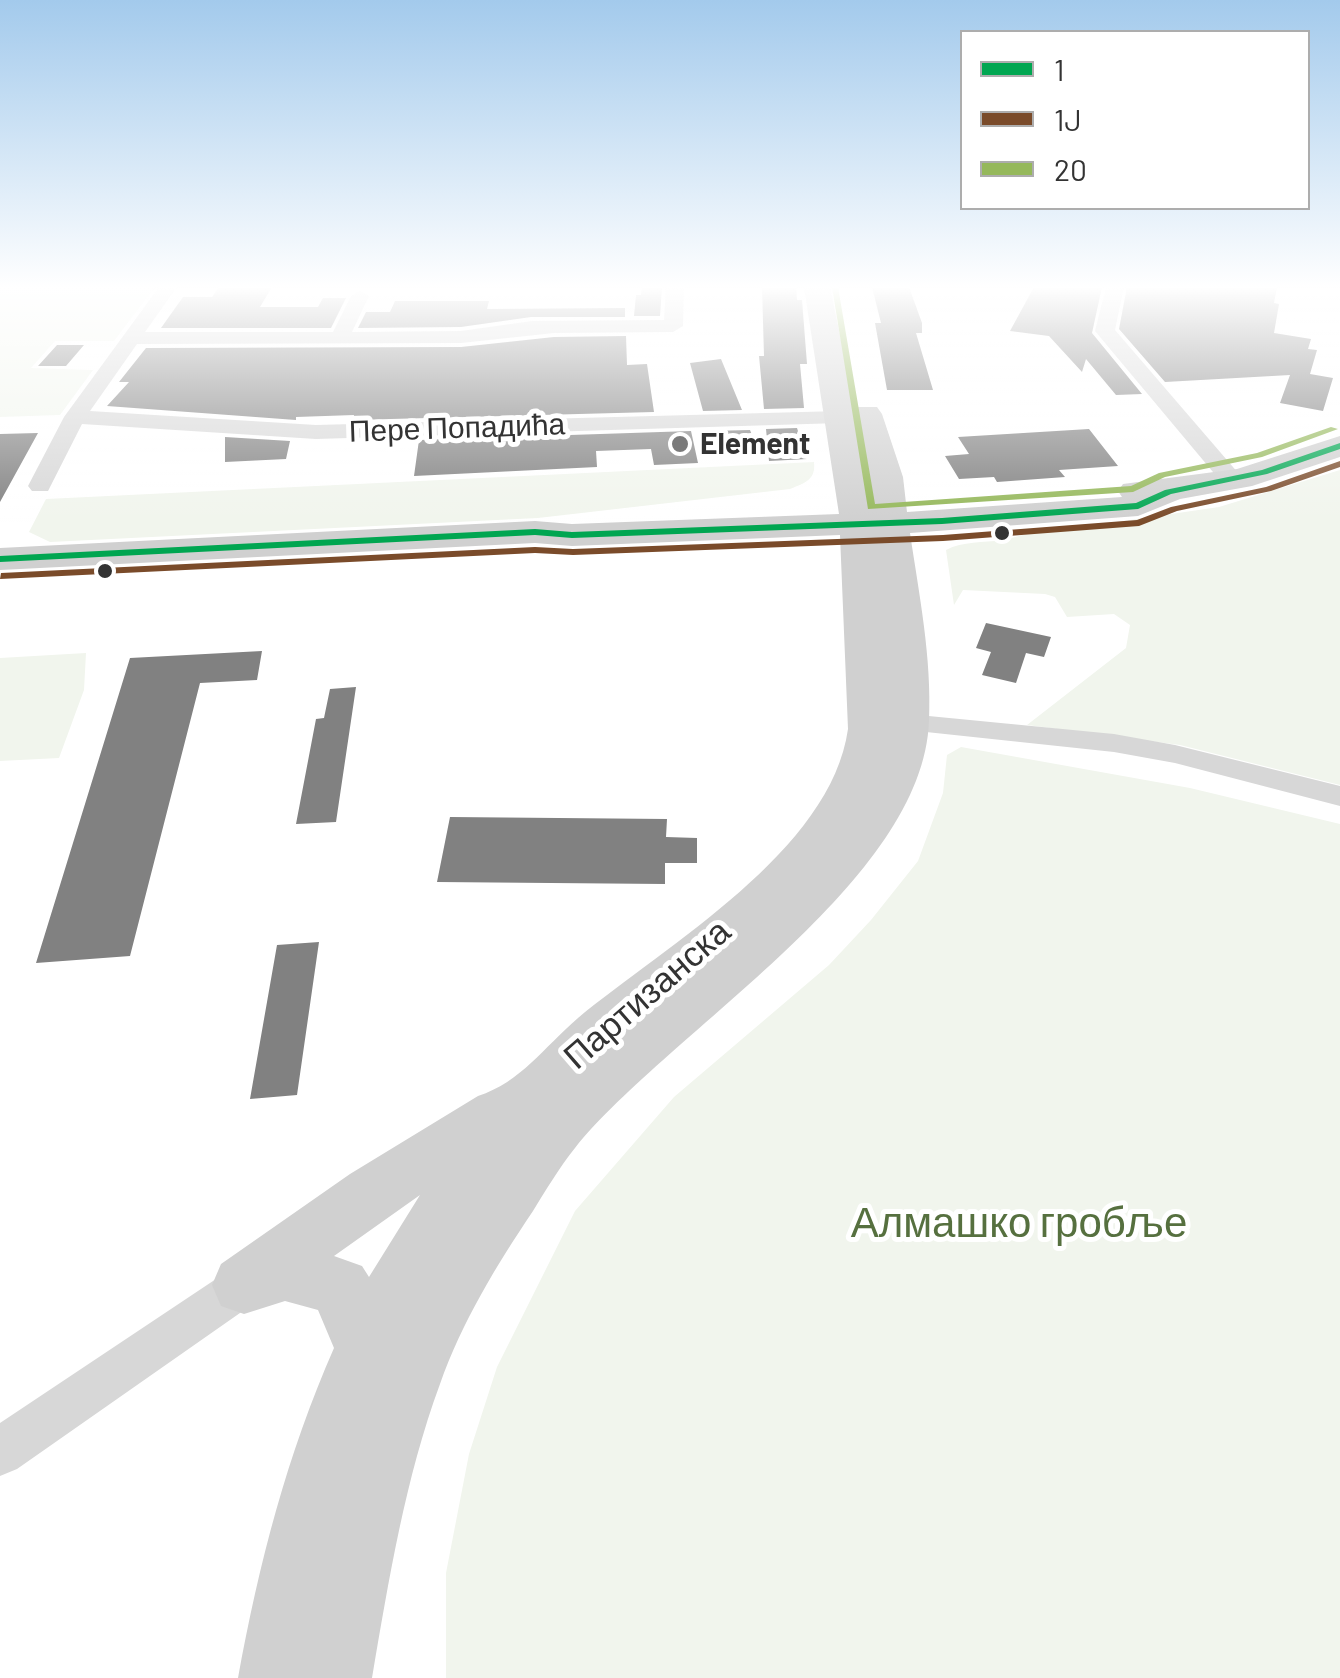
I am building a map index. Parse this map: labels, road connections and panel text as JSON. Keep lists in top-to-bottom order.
{
  "streets": {
    "main road": ["Партизанска"],
    "street": ["Пере Попадића"]
  },
  "crossings": [
    ["Пере Попадића", "Партизанска"]
  ],
  "parks": ["Алмашко гробље"],
  "places": ["Element"],
  "lines": ["transit line 20", "transit line 1", "transit line 1J"],
  "legend": ["1", "1J", "20"]
}
